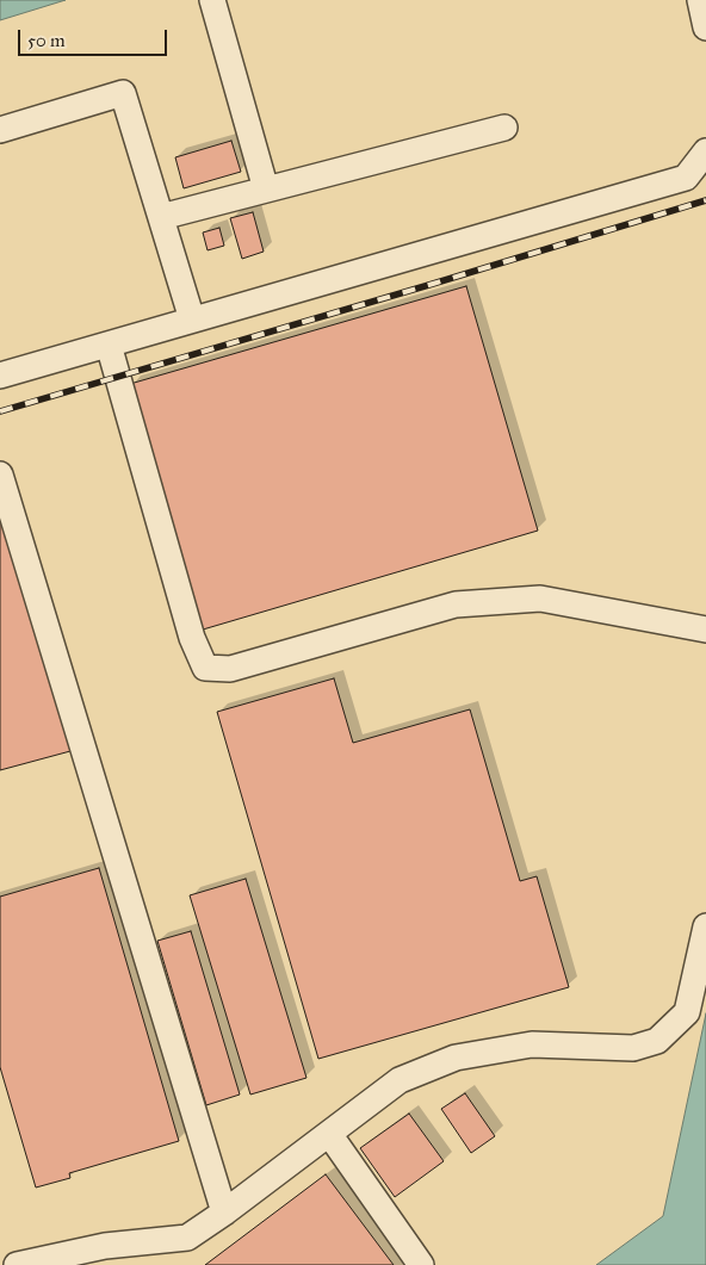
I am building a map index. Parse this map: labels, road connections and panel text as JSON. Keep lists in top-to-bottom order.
{
  "scale_bar": "50 m"
}
